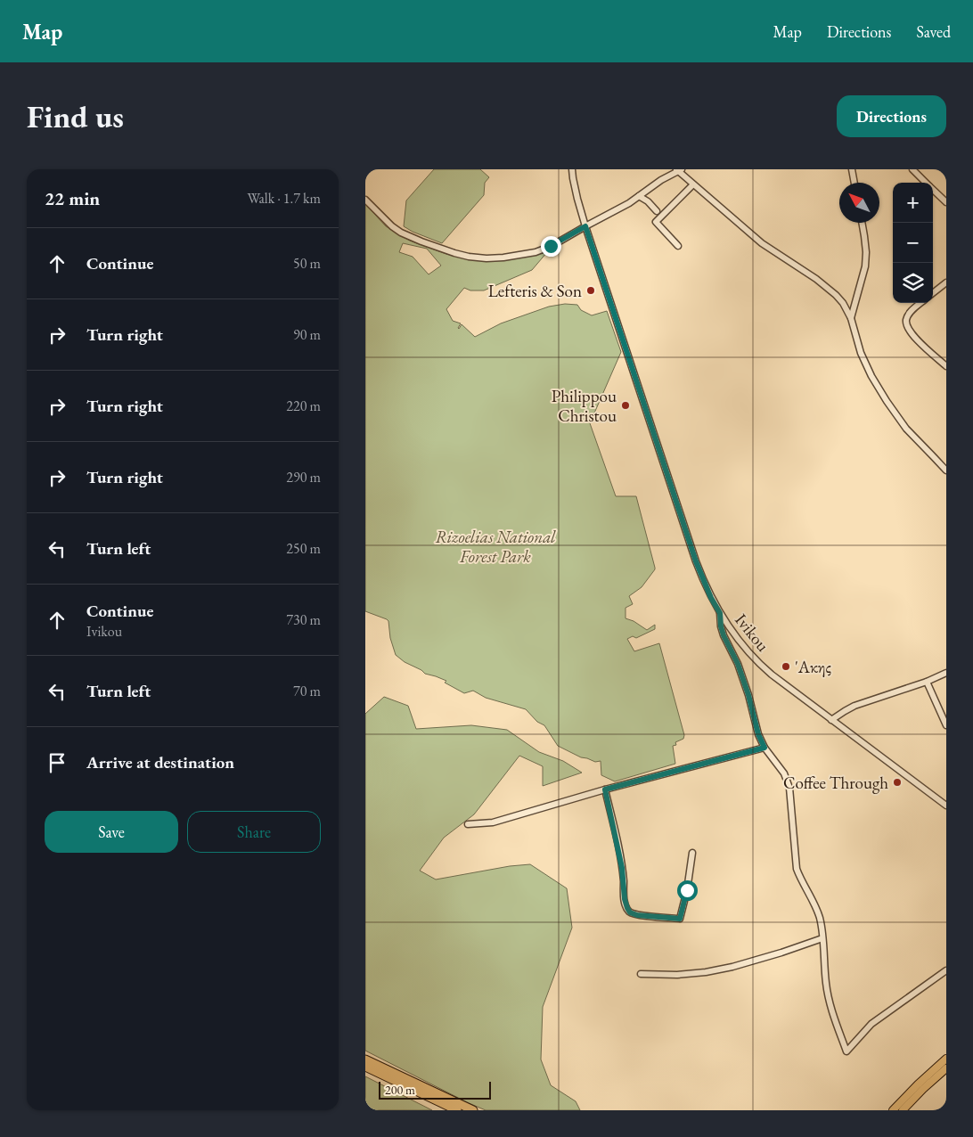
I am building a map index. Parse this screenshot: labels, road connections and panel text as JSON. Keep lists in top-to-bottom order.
{
  "streets": {
    "street": ["Ivikou"]
  },
  "parks": ["Rizoelias National Forest Park"],
  "places": [
    "Lefteris & Son",
    "Philippou Christou",
    "'Ακης",
    "Coffee Through"
  ],
  "scale_bar": "200 m",
  "north": "top left",
  "page": {
    "header": "Map",
    "nav": ["Map", "Directions", "Saved"],
    "buttons": [
      "Directions",
      ["Save", "Share"]
    ],
    "title": "Find us",
    "heading": ["22 min", "Walk · 1.7 km"],
    "map_buttons": ["+", "−"],
    "list": [
      ["Continue", "50 m"],
      ["Turn right", "90 m"],
      ["Turn right", "220 m"],
      ["Turn right", "290 m"],
      ["Turn left", "250 m"],
      ["Continue", "Ivikou", "730 m"],
      ["Turn left", "70 m"],
      "Arrive at destination"
    ],
    "scale": "200 m"
  }
}
